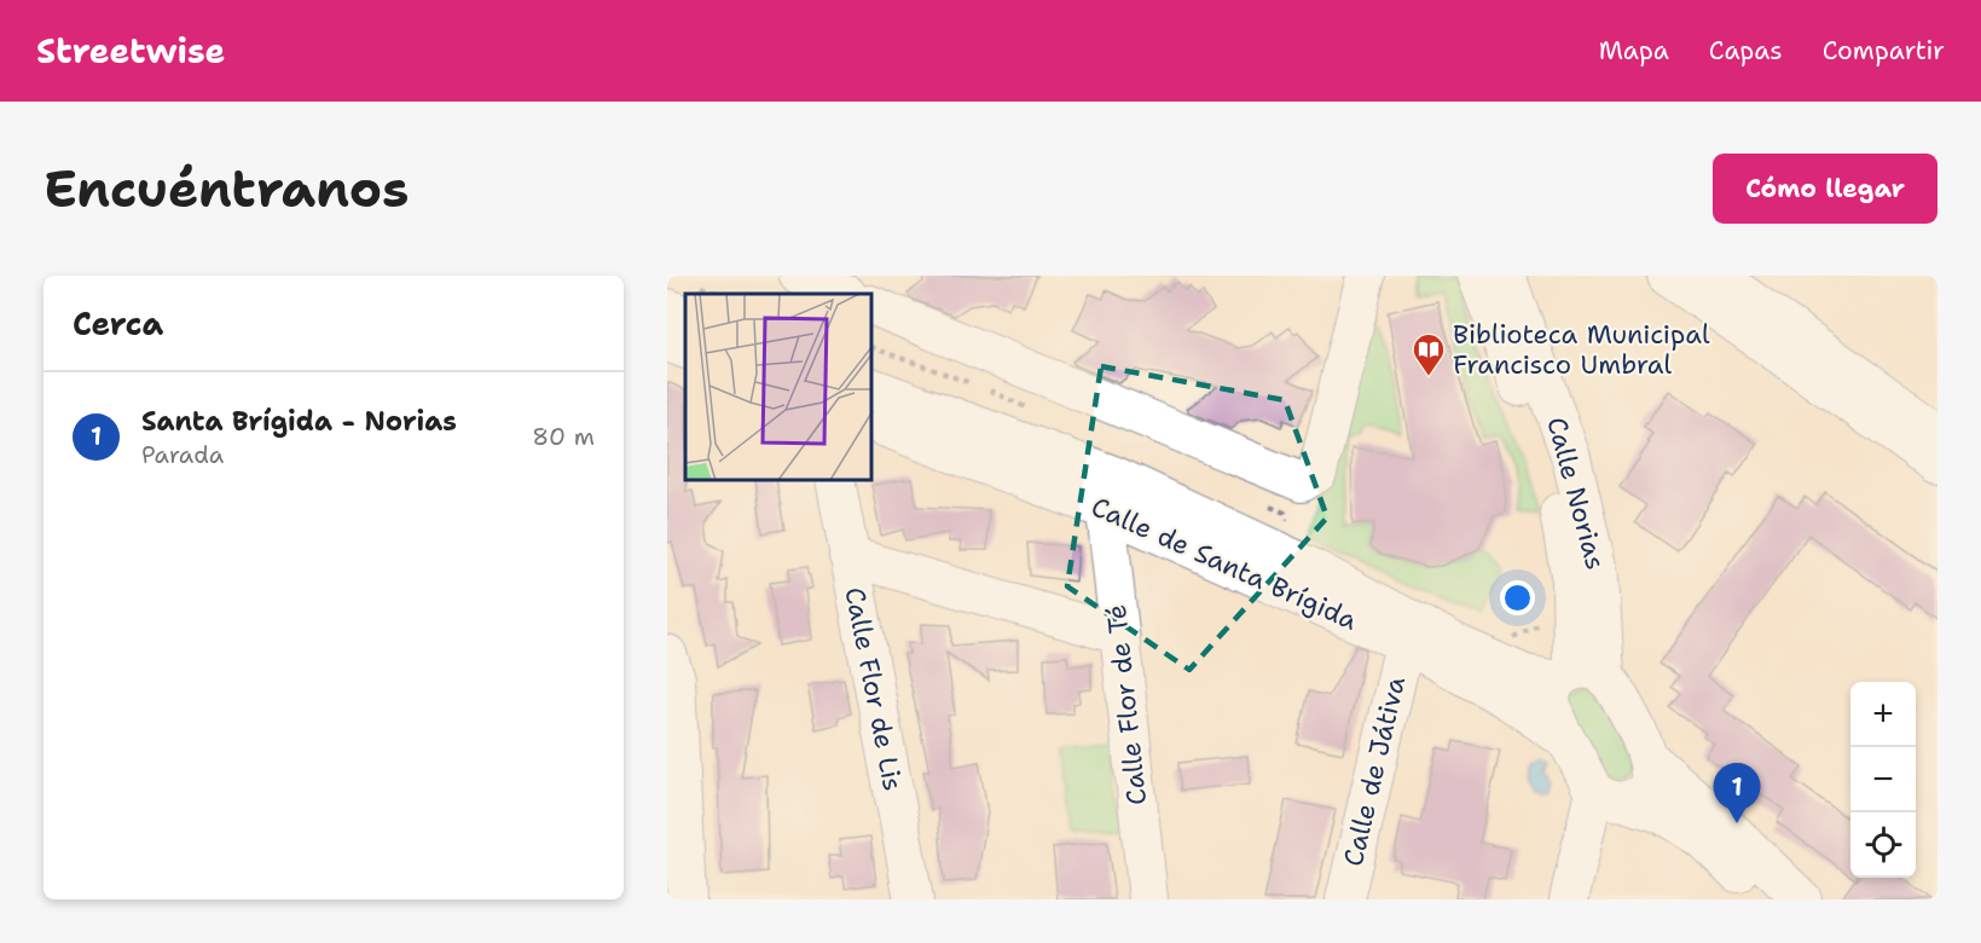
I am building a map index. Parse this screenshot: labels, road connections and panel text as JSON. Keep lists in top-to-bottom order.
{
  "streets": {
    "street": [
      "Calle Norias",
      "Calle de Santa Brígida",
      "Calle Flor de Lis",
      "Calle Flor de Té",
      "Calle de Játiva"
    ]
  },
  "crossings": [
    ["Calle Norias", "Calle de Santa Brígida"],
    ["Calle de Santa Brígida", "Calle Flor de Té"],
    ["Calle de Santa Brígida", "Calle de Játiva"]
  ],
  "places": {
    "library": ["Biblioteca Municipal Francisco Umbral"]
  },
  "page": {
    "header": "Streetwise",
    "nav": ["Mapa", "Capas", "Compartir"],
    "buttons": "Cómo llegar",
    "title": "Encuéntranos",
    "heading": "Cerca",
    "list": [
      {
        "mark": "1",
        "name": "Santa Brígida - Norias",
        "note": "Parada",
        "value": "80 m"
      }
    ],
    "map_buttons": ["+", "−"],
    "pins": "1"
  }
}
